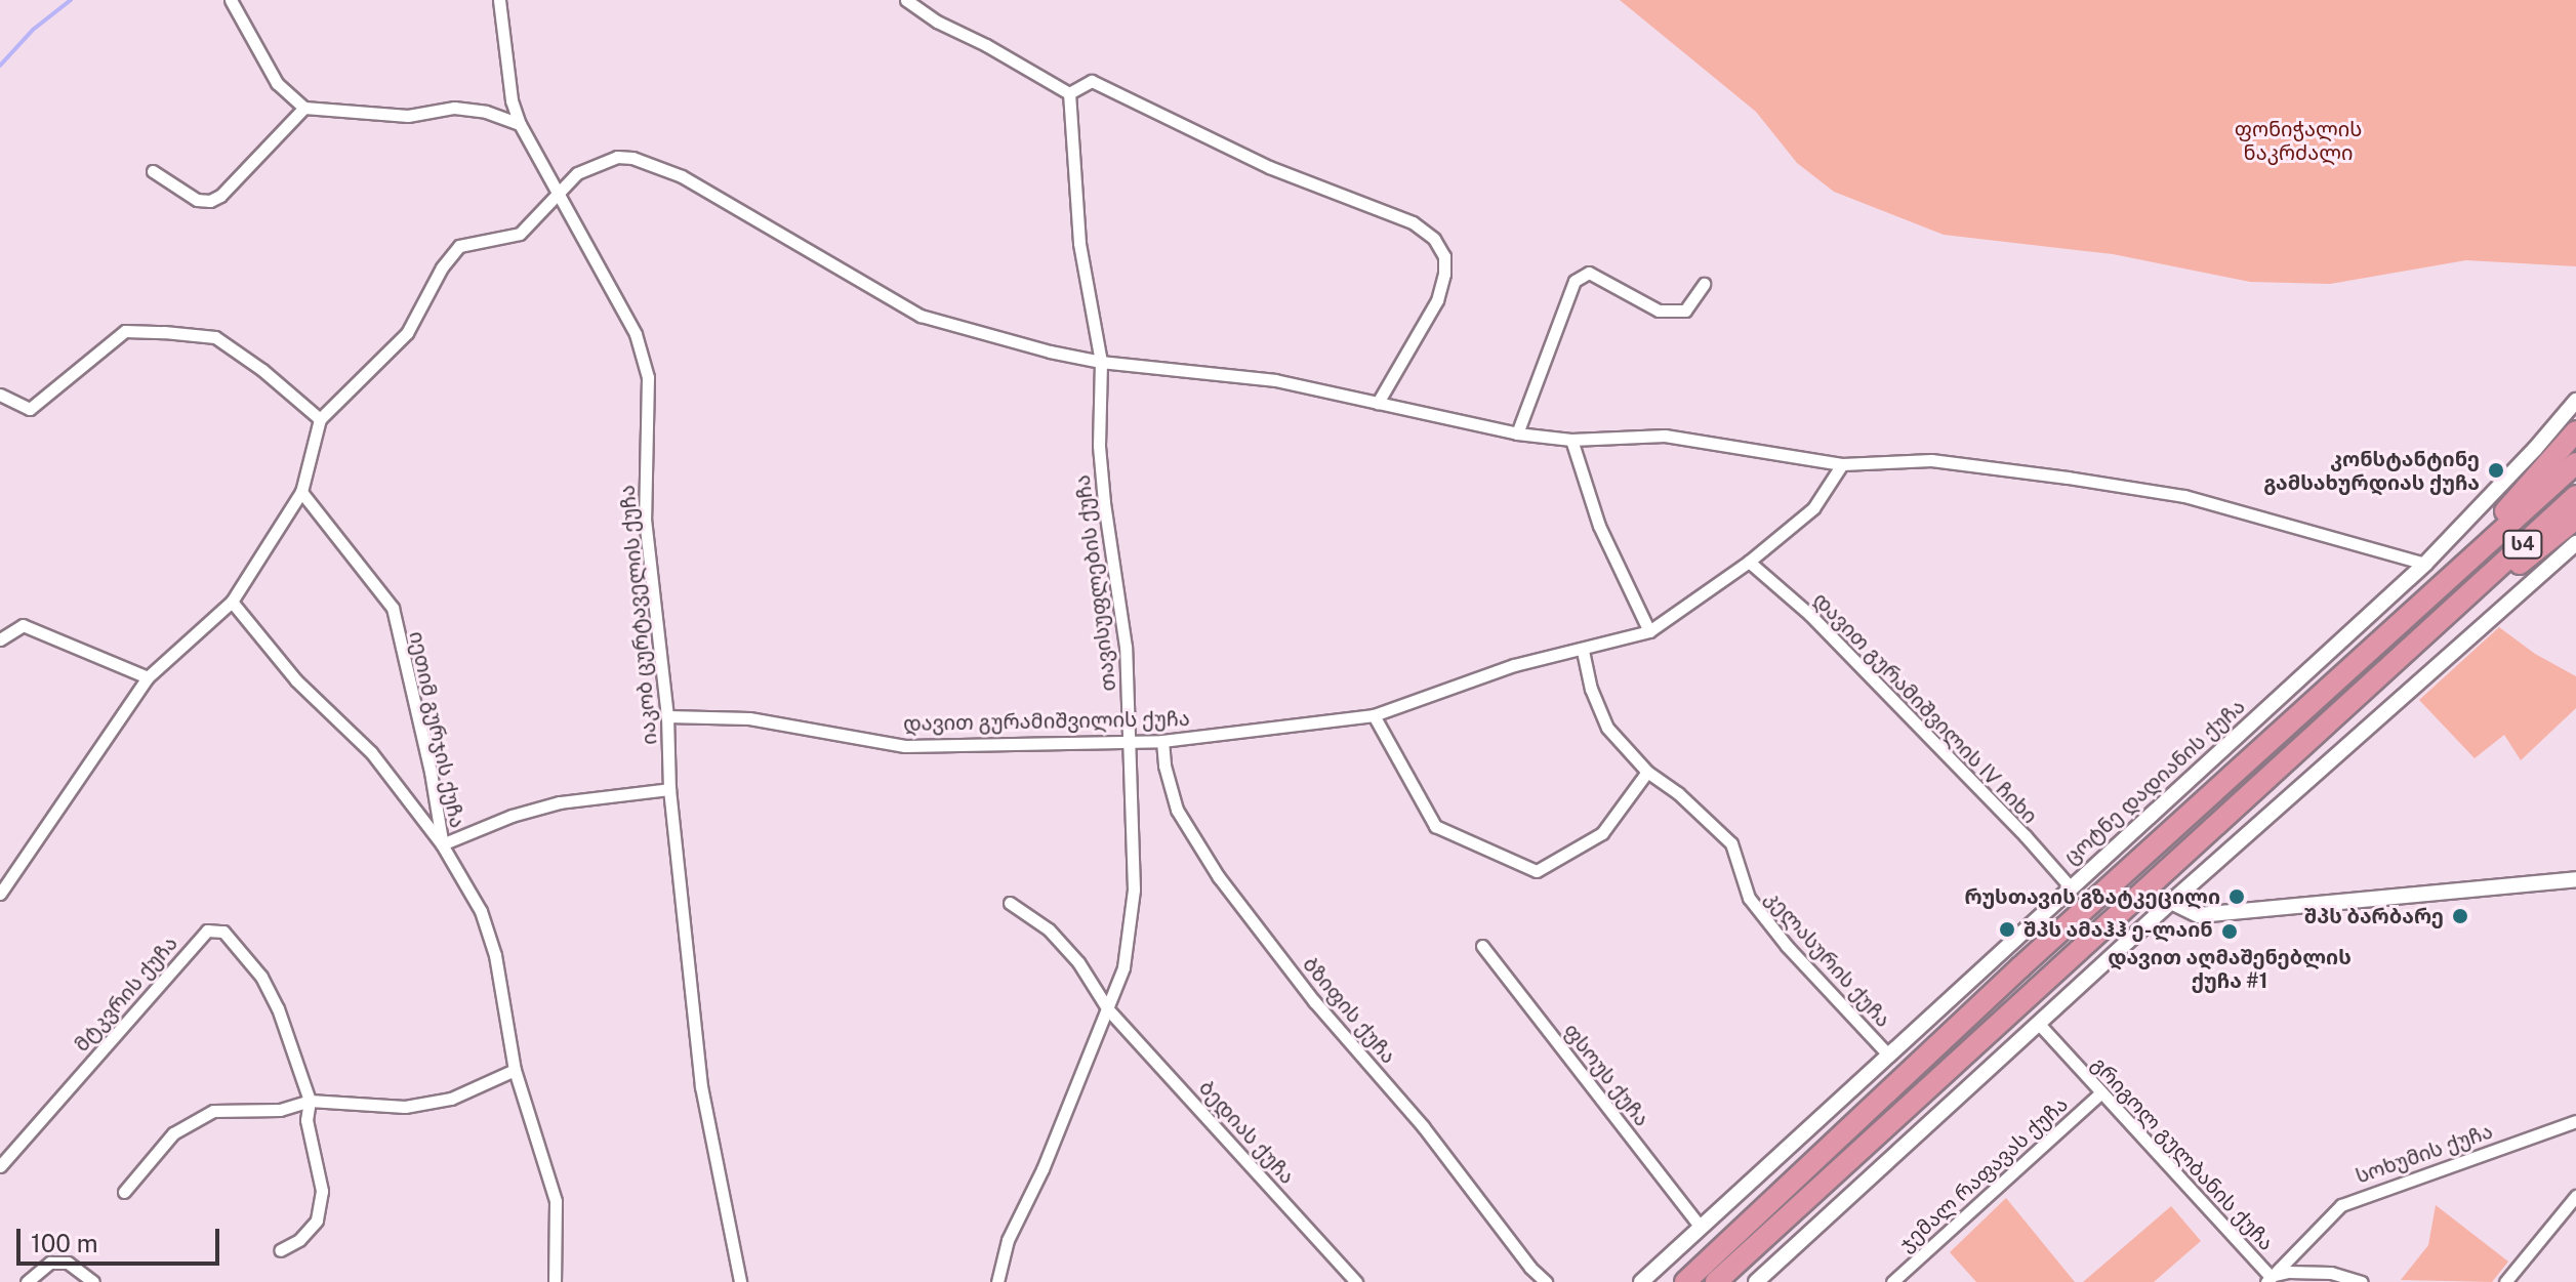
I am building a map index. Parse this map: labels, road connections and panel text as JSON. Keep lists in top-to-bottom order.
{
  "streets": {
    "highway": ["ს4"],
    "street": [
      "თავისუფლების ქუჩა",
      "იაკობ ცურტაველის ქუჩა",
      "დავით გურამიშვილის IV ჩიხი",
      "დავით გურამიშვილის ქუჩა",
      "იეთიმ გურჯის ქუჩა",
      "ცოტნე დადიანის ქუჩა",
      "კელასურის ქუჩა",
      "მტკვრის ქუჩა",
      "ბზიფის ქუჩა",
      "ფსოუს ქუჩა",
      "ბედიას ქუჩა",
      "გრიგოლ გულბანის ქუჩა",
      "სოხუმის ქუჩა",
      "ჯემალ რაფავას ქუჩა"
    ]
  },
  "crossings": [
    ["თავისუფლების ქუჩა", "დავით გურამიშვილის ქუჩა"],
    ["თავისუფლების ქუჩა", "ბედიას ქუჩა"],
    ["იაკობ ცურტაველის ქუჩა", "დავით გურამიშვილის ქუჩა"],
    ["დავით გურამიშვილის IV ჩიხი", "დავით გურამიშვილის ქუჩა"],
    ["დავით გურამიშვილის IV ჩიხი", "ცოტნე დადიანის ქუჩა"],
    ["დავით გურამიშვილის ქუჩა", "კელასურის ქუჩა"],
    ["დავით გურამიშვილის ქუჩა", "ბზიფის ქუჩა"],
    ["ცოტნე დადიანის ქუჩა", "კელასურის ქუჩა"],
    ["ცოტნე დადიანის ქუჩა", "ფსოუს ქუჩა"],
    ["გრიგოლ გულბანის ქუჩა", "სოხუმის ქუჩა"],
    ["გრიგოლ გულბანის ქუჩა", "ჯემალ რაფავას ქუჩა"]
  ],
  "parks": ["ფონიჭალის ნაკრძალი"],
  "places": [
    "კონსტანტინე გამსახურდიას ქუჩა",
    "რუსთავის გზატკეცილი",
    "შპს ბარბარე",
    "შპს ამაჰჰ ე-ლაინ",
    "დავით აღმაშენებლის ქუჩა #1"
  ],
  "scale_bar": "100 m"
}
